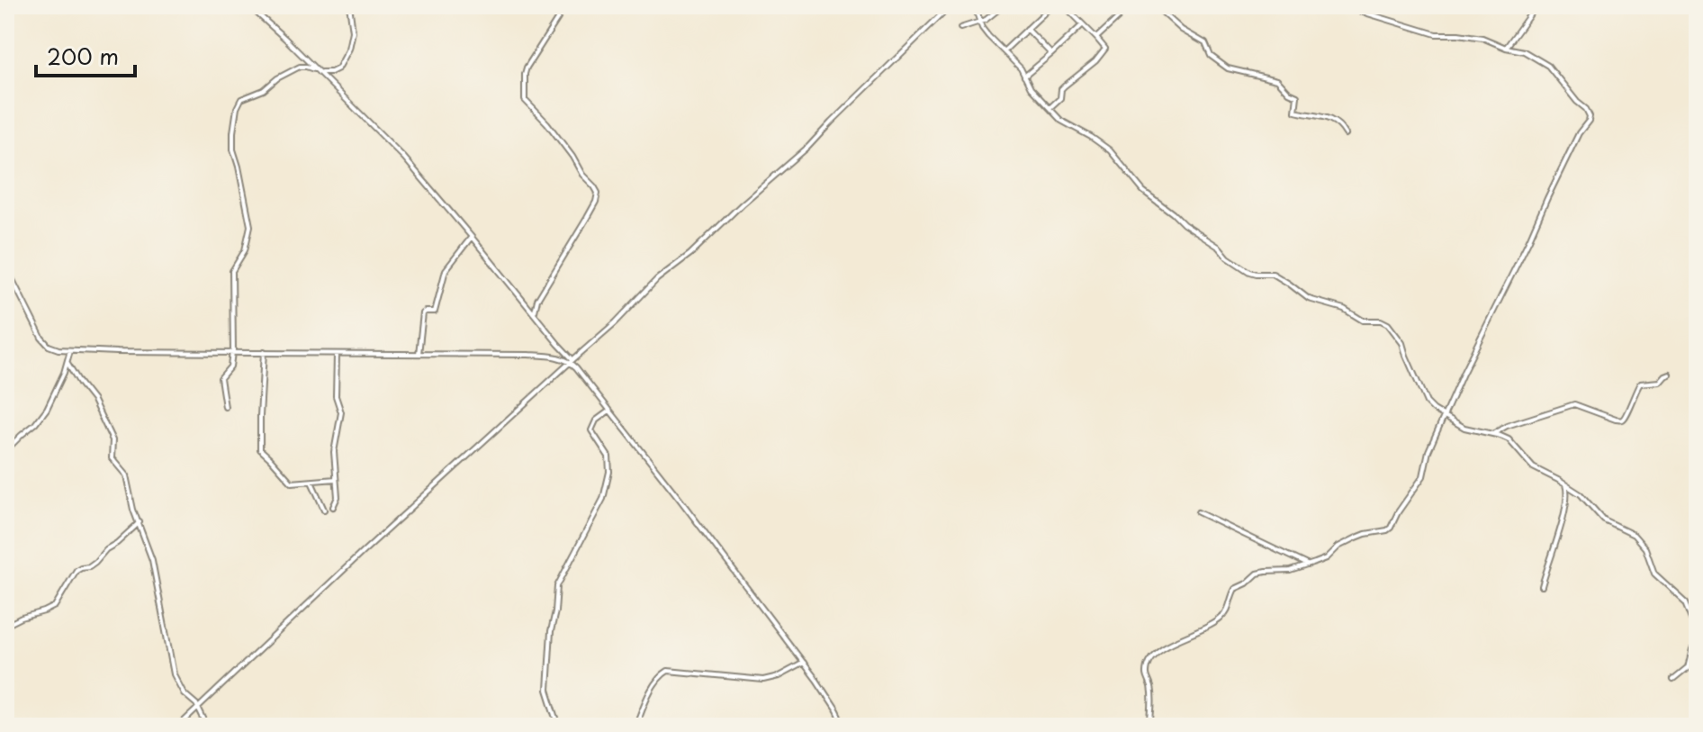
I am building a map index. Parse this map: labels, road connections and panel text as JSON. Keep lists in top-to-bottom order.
{
  "scale_bar": "200 m"
}
